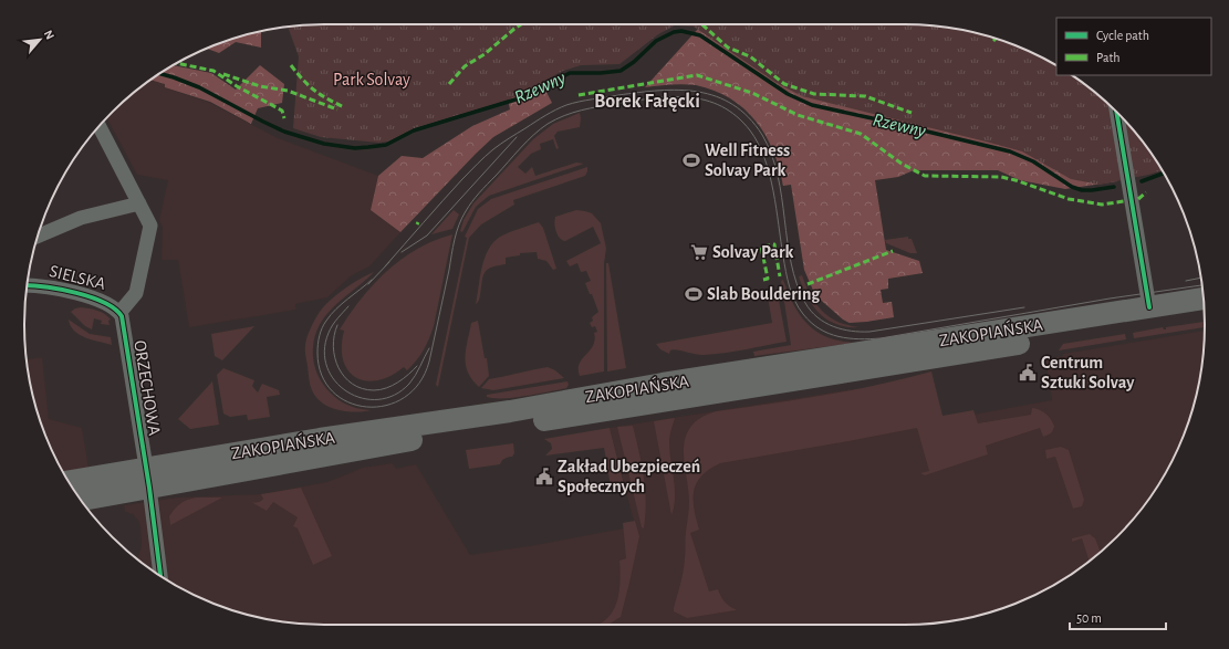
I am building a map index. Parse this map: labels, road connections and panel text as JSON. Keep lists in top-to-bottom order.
{
  "streets": {
    "main road": ["ZAKOPIAŃSKA"],
    "street": ["SIELSKA", "ORZECHOWA"]
  },
  "crossings": [
    ["SIELSKA", "ORZECHOWA"],
    ["ZAKOPIAŃSKA", "ORZECHOWA"]
  ],
  "districts": ["Borek Fałęcki"],
  "water": ["Rzewny"],
  "parks": ["Park Solvay"],
  "places": {
    "sports": ["Well Fitness Solvay Park", "Slab Bouldering"],
    "supermarket": ["Solvay Park"],
    "public building": ["Centrum Sztuki Solvay", "Zakład Ubezpieczeń Społecznych"]
  },
  "legend": ["Cycle path", "Path"],
  "scale_bar": "50 m",
  "north": "top right"
}
